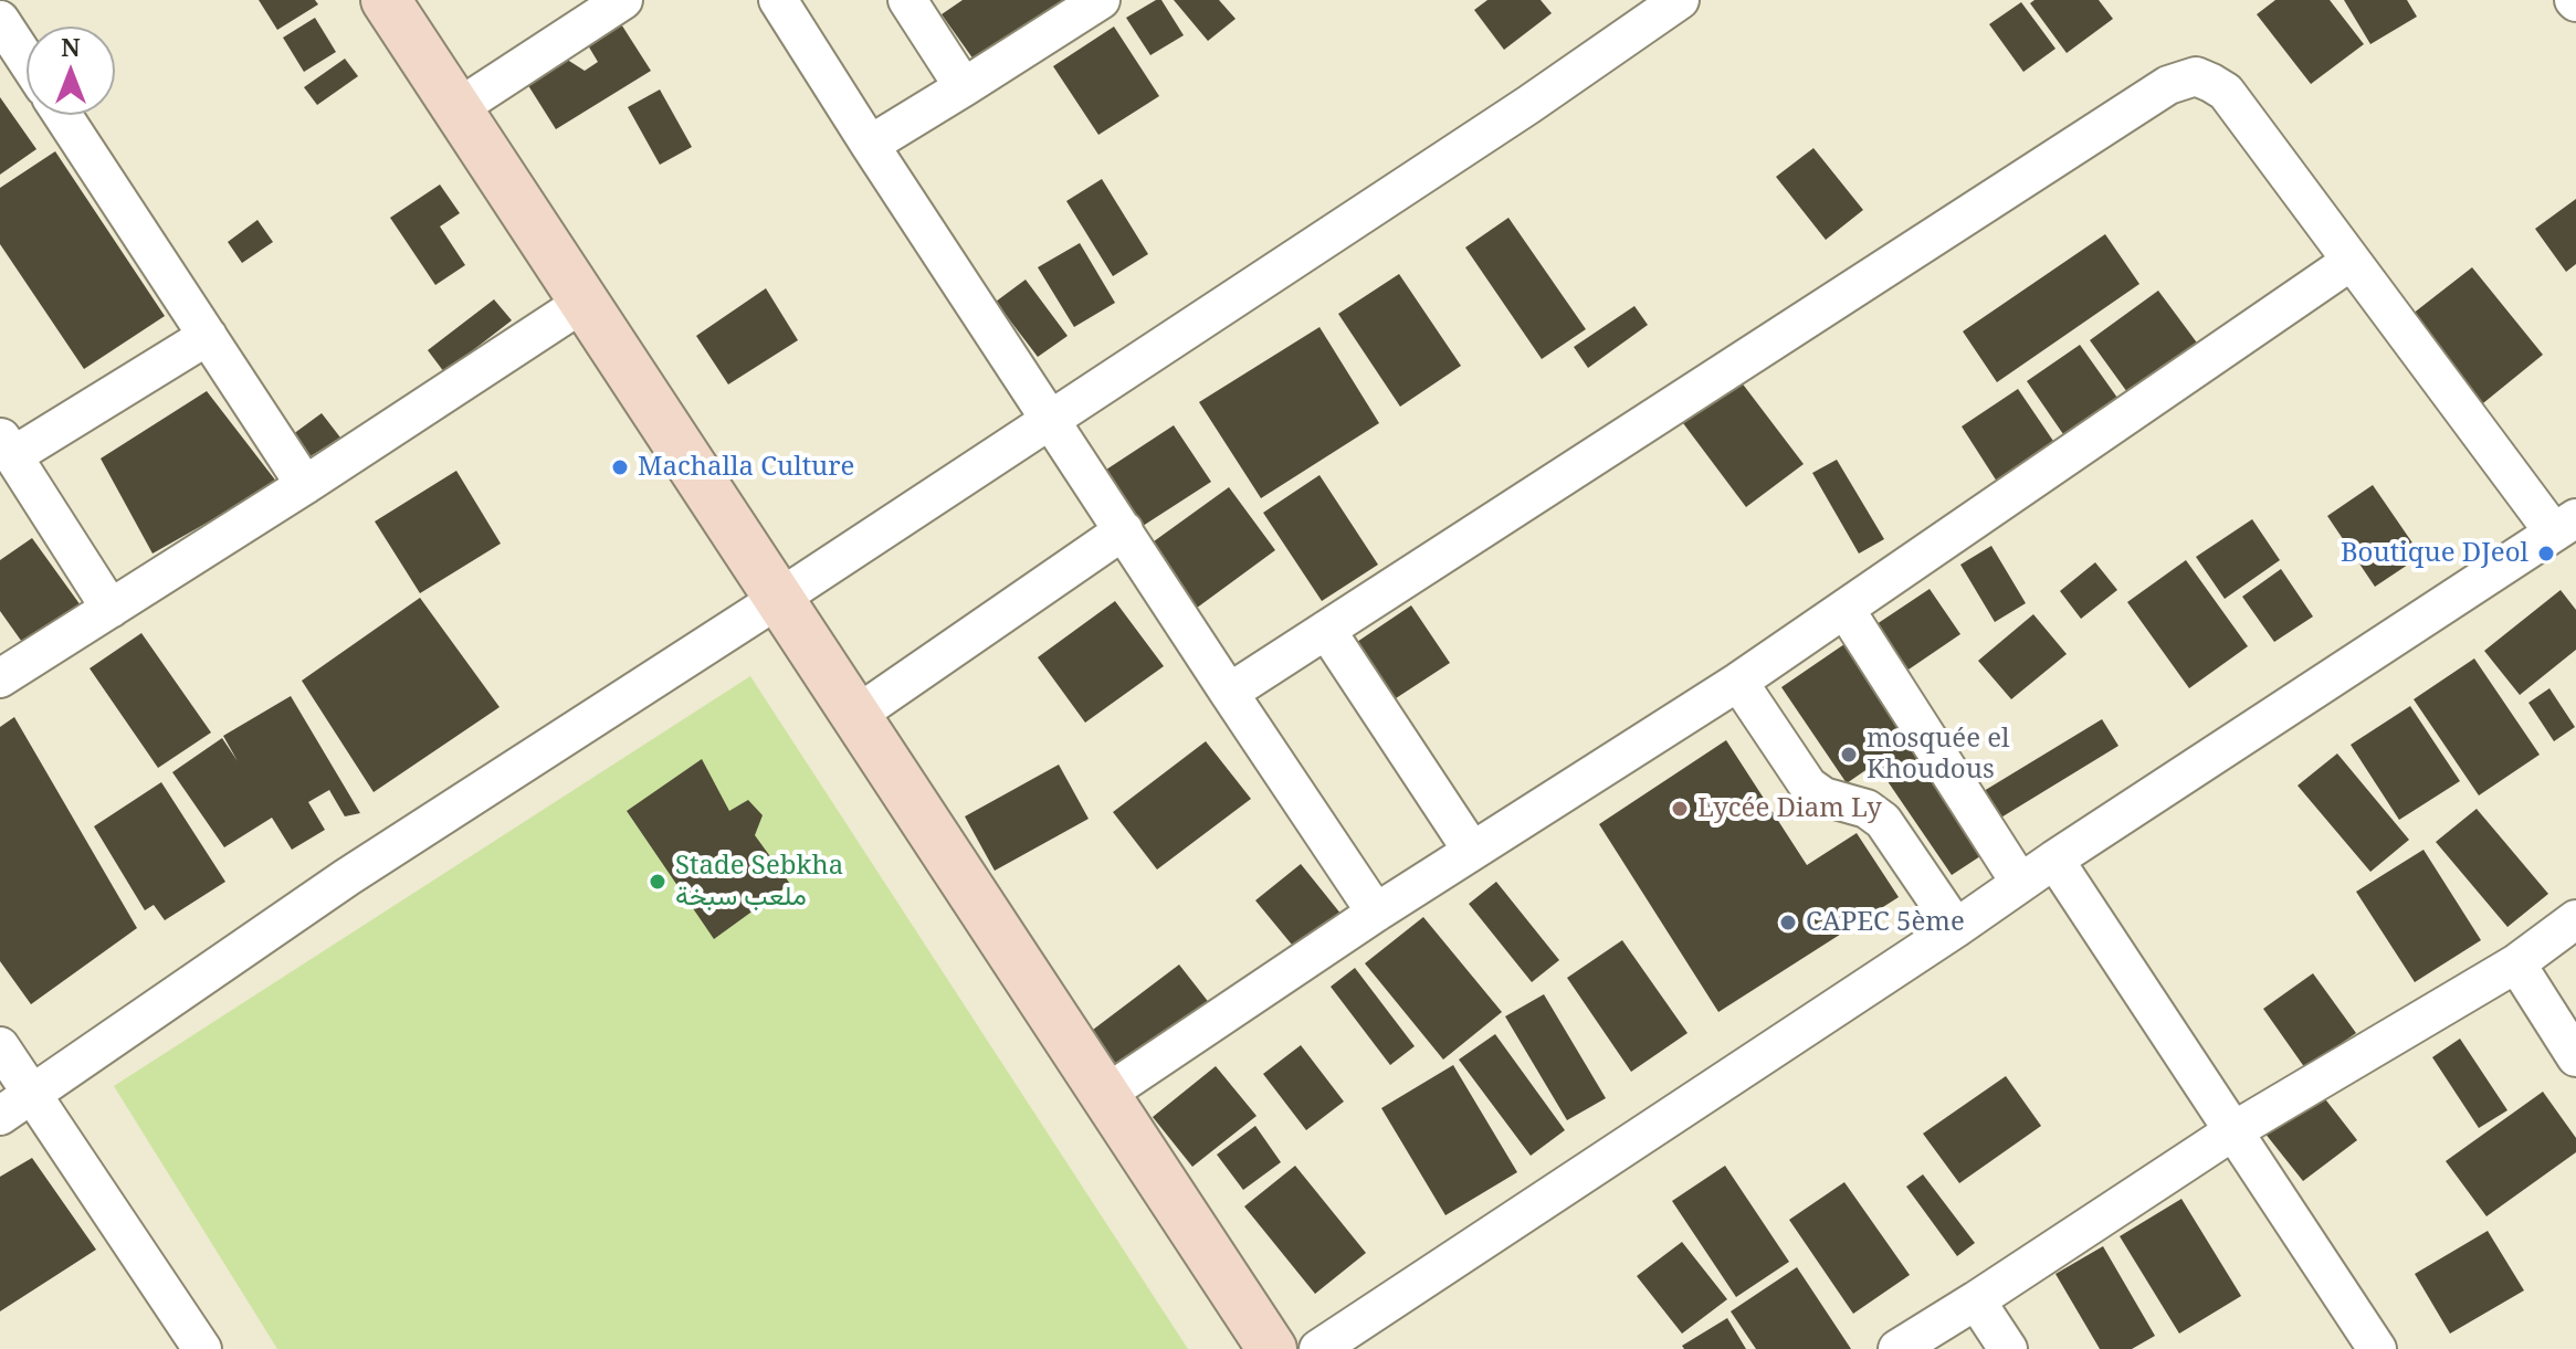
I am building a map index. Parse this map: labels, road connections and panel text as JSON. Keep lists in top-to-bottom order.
{
  "places": [
    "Machalla Culture",
    "Boutique DJeol",
    "mosquée el Khoudous",
    "Lycée Diam Ly",
    "Stade Sebkha ملعب سبخة",
    "CAPEC 5ème"
  ],
  "north": "top"
}
